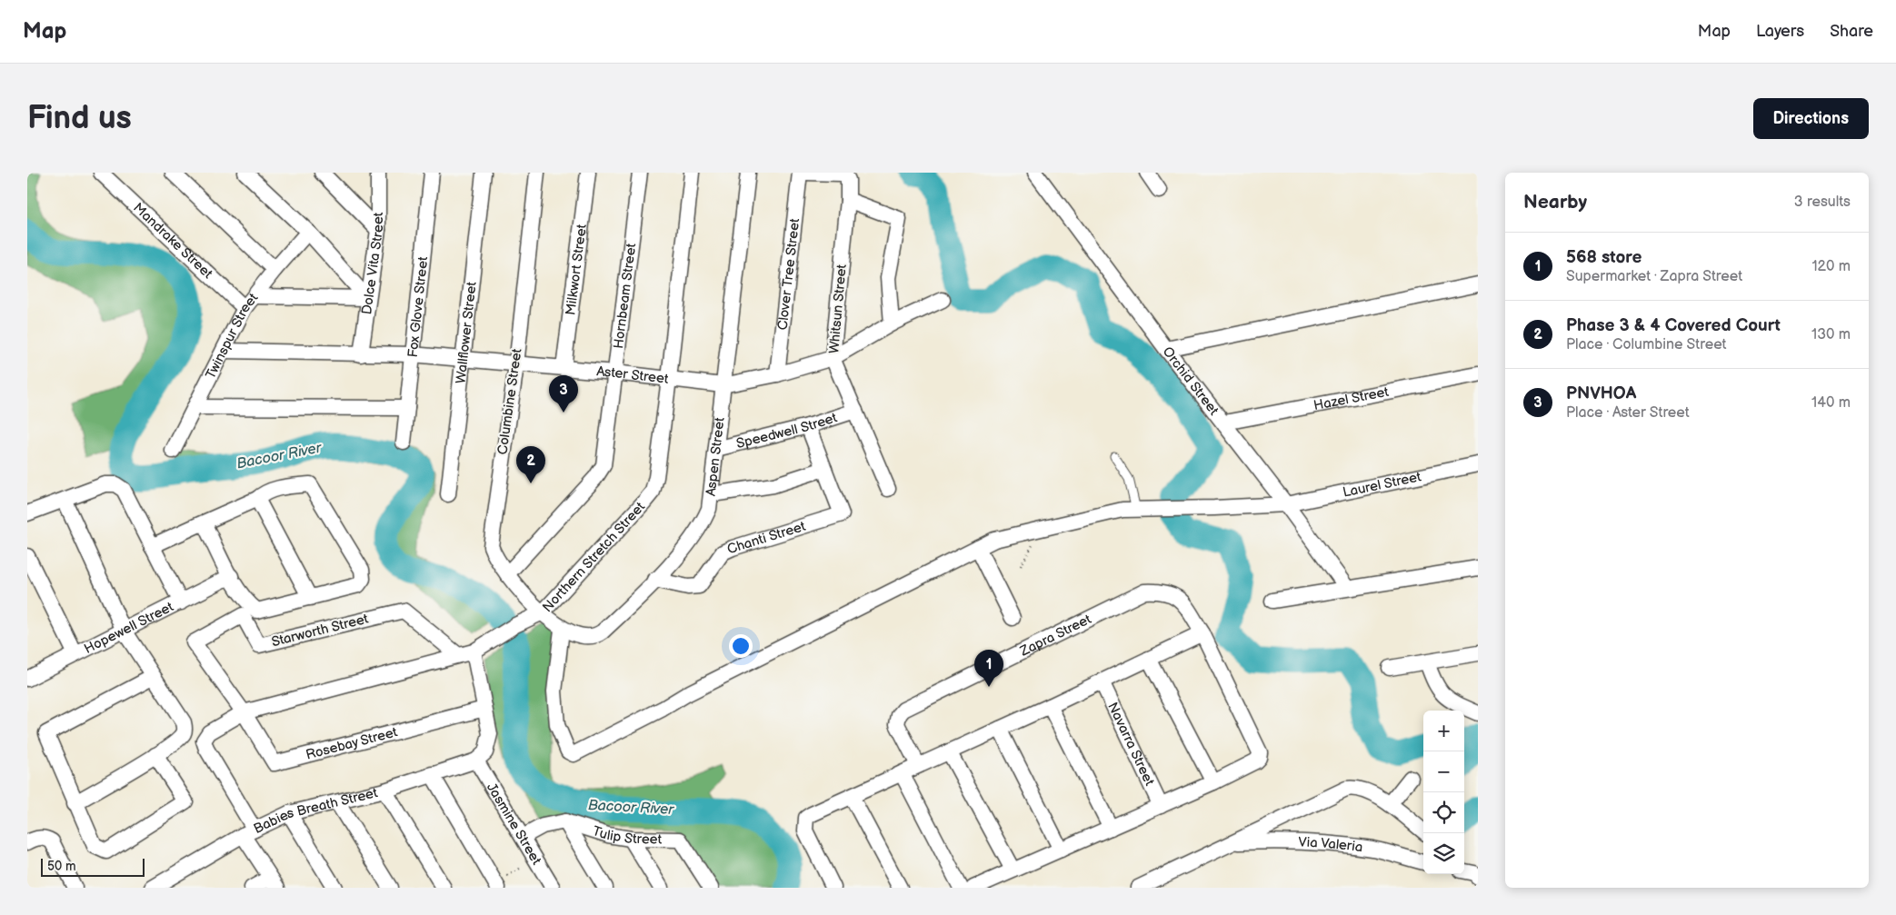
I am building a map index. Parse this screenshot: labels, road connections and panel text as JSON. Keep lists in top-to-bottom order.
{
  "streets": {
    "street": [
      "Mandrake Street",
      "Dolce Vita Street",
      "Milkwort Street",
      "Clover Tree Street",
      "Hornbeam Street",
      "Fox Glove Street",
      "Whitsun Street",
      "Wallflower Street",
      "Twinspur Street",
      "Aster Street",
      "Orchid Street",
      "Hazel Street",
      "Columbine Street",
      "Speedwell Street",
      "Aspen Street",
      "Laurel Street",
      "Chanti Street",
      "Northern Stretch Street",
      "Hopewell Street",
      "Starworth Street",
      "Zapra Street",
      "Rosebay Street",
      "Navarra Street",
      "Babies Breath Street",
      "Jasmine Street",
      "Tulip Street",
      "Via Valeria"
    ]
  },
  "crossings": [
    ["Mandrake Street", "Twinspur Street"],
    ["Dolce Vita Street", "Aster Street"],
    ["Milkwort Street", "Aster Street"],
    ["Clover Tree Street", "Aster Street"],
    ["Hornbeam Street", "Aster Street"],
    ["Hornbeam Street", "Columbine Street"],
    ["Fox Glove Street", "Aster Street"],
    ["Whitsun Street", "Aster Street"],
    ["Whitsun Street", "Speedwell Street"],
    ["Wallflower Street", "Aster Street"],
    ["Twinspur Street", "Aster Street"],
    ["Aster Street", "Columbine Street"],
    ["Aster Street", "Aspen Street"],
    ["Aster Street", "Northern Stretch Street"],
    ["Orchid Street", "Hazel Street"],
    ["Orchid Street", "Laurel Street"],
    ["Columbine Street", "Aspen Street"],
    ["Columbine Street", "Northern Stretch Street"],
    ["Speedwell Street", "Aspen Street"],
    ["Aspen Street", "Laurel Street"],
    ["Aspen Street", "Chanti Street"],
    ["Aspen Street", "Northern Stretch Street"],
    ["Northern Stretch Street", "Starworth Street"],
    ["Northern Stretch Street", "Rosebay Street"],
    ["Northern Stretch Street", "Babies Breath Street"],
    ["Starworth Street", "Rosebay Street"],
    ["Babies Breath Street", "Jasmine Street"],
    ["Jasmine Street", "Tulip Street"]
  ],
  "water": ["Bacoor River"],
  "scale_bar": "50 m",
  "page": {
    "header": "Map",
    "nav": ["Map", "Layers", "Share"],
    "buttons": "Directions",
    "title": "Find us",
    "heading": ["Nearby", "3 results"],
    "list": [
      {
        "mark": "1",
        "name": "568 store",
        "note": "Supermarket · Zapra Street",
        "value": "120 m"
      },
      {
        "mark": "2",
        "name": "Phase 3 & 4 Covered Court",
        "note": "Place · Columbine Street",
        "value": "130 m"
      },
      {
        "mark": "3",
        "name": "PNVHOA",
        "note": "Place · Aster Street",
        "value": "140 m"
      }
    ],
    "pins": ["3", "2", "1"],
    "map_buttons": ["+", "−"],
    "scale": "50 m"
  }
}
